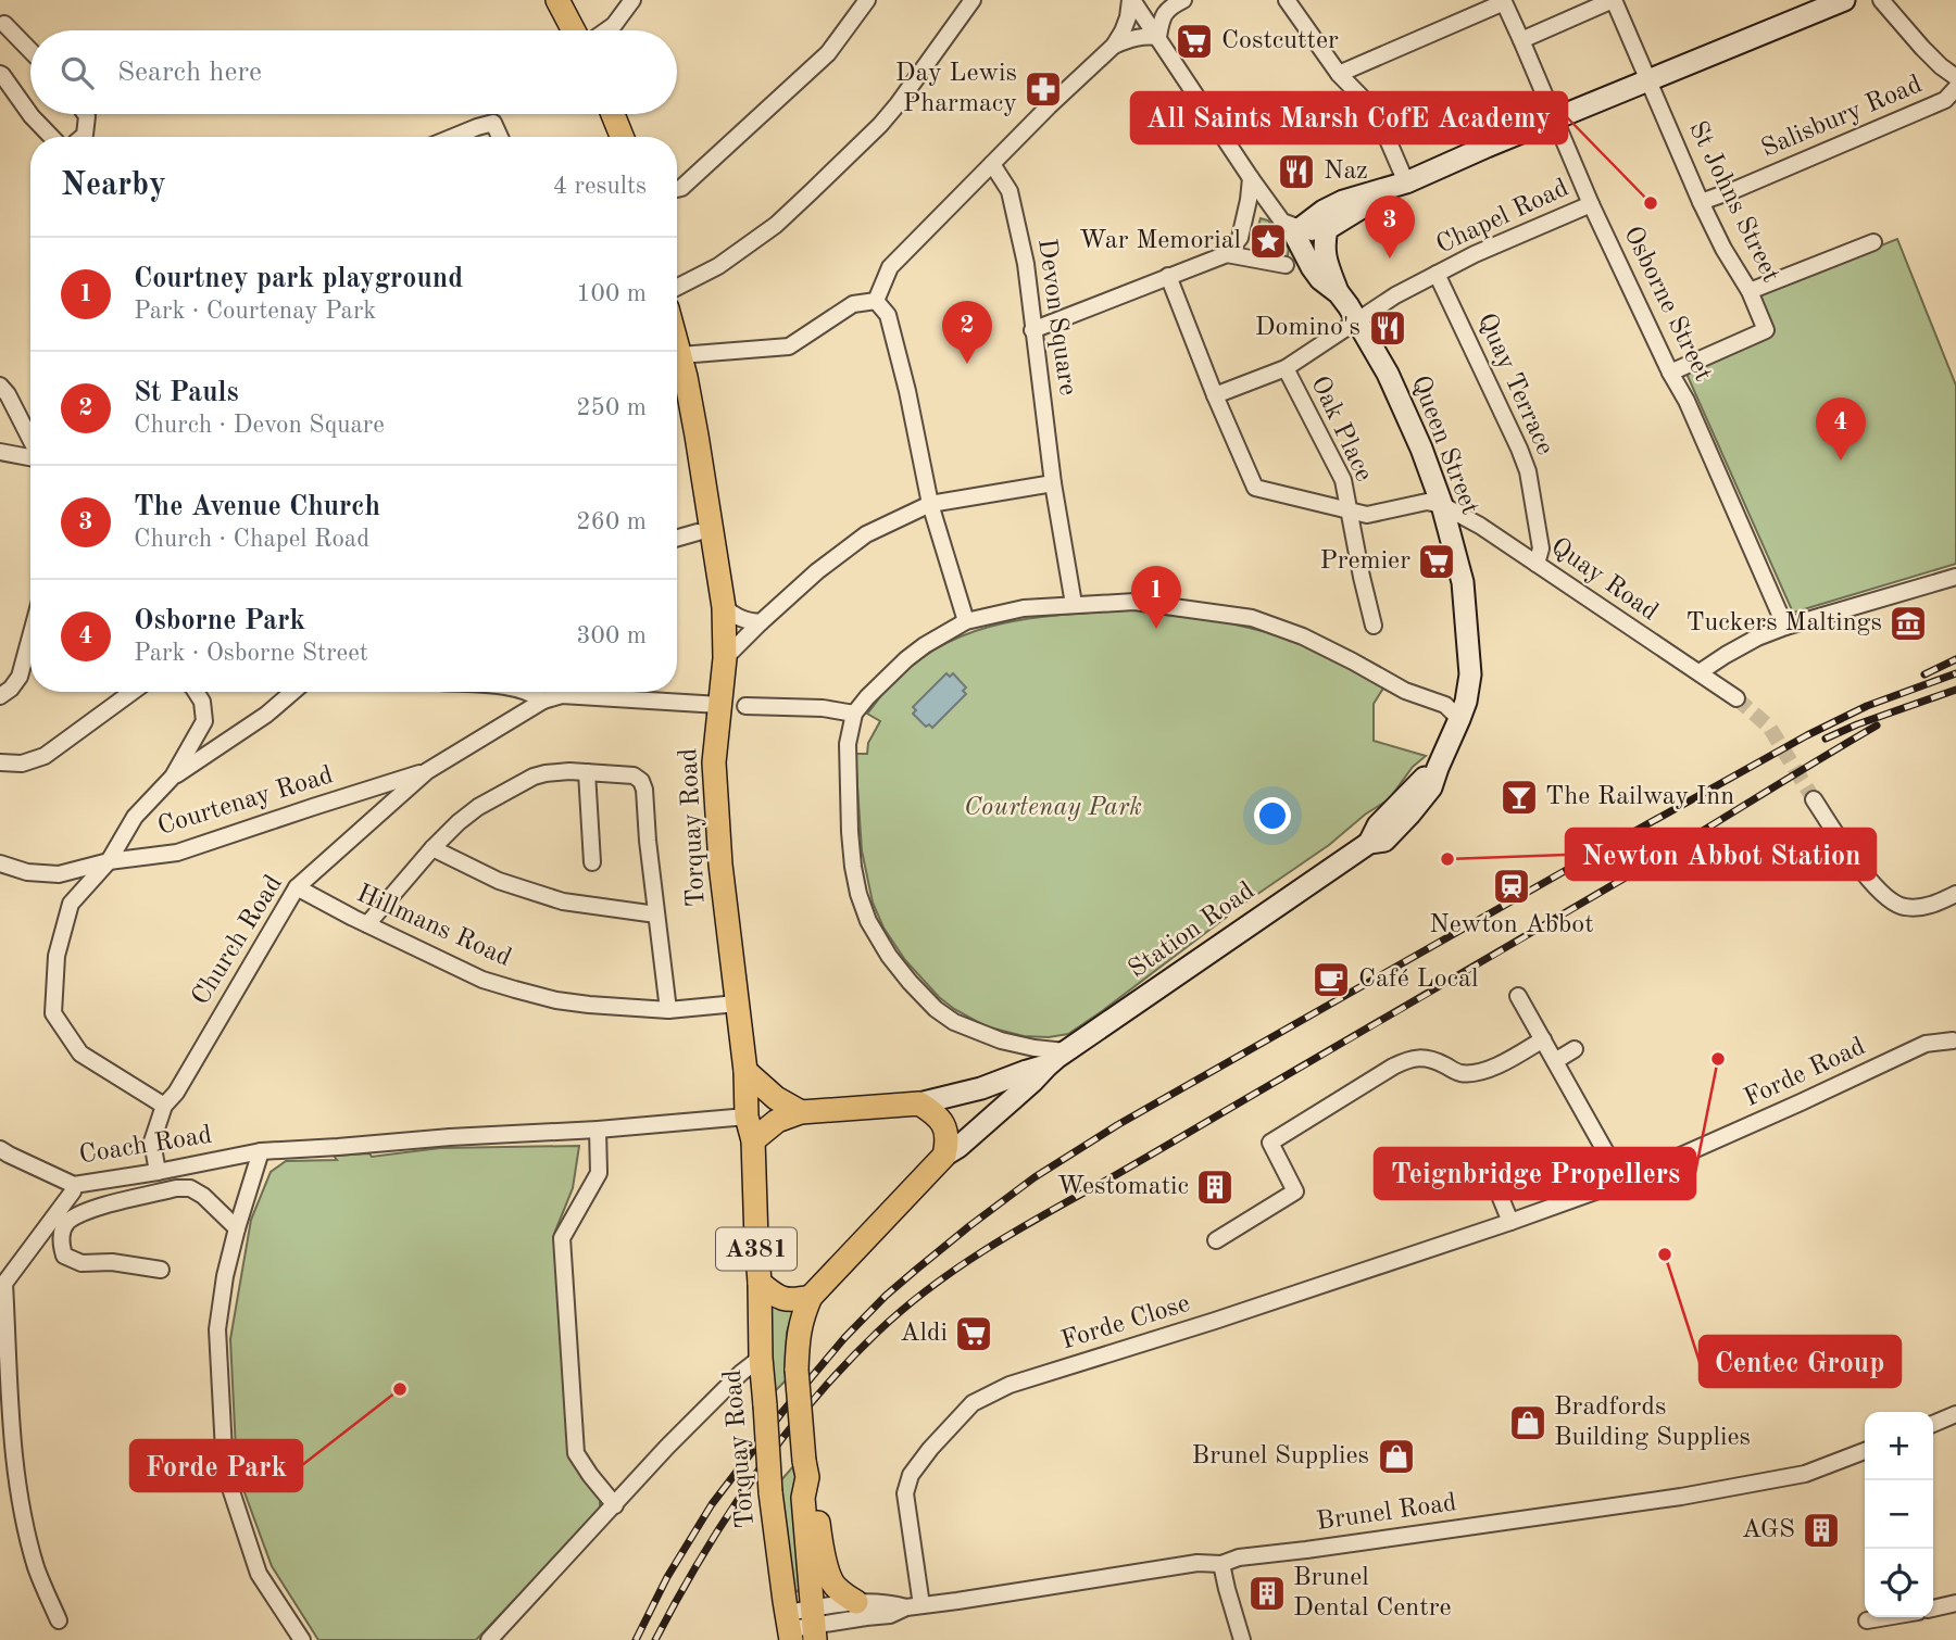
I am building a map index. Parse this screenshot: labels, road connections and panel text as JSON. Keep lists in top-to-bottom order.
{
  "streets": {
    "main road": [
      "Queen Street",
      "Torquay Road",
      "Station Road",
      "A381"
    ],
    "street": [
      "Salisbury Road",
      "St Johns Street",
      "Chapel Road",
      "Osborne Street",
      "Devon Square",
      "Quay Terrace",
      "Oak Place",
      "Quay Road",
      "Courtenay Road",
      "Hillmans Road",
      "Church Road",
      "Forde Road",
      "Coach Road",
      "Forde Close",
      "Brunel Road"
    ]
  },
  "crossings": [
    ["Salisbury Road", "St Johns Street"],
    ["St Johns Street", "Osborne Street"],
    ["Chapel Road", "Osborne Street"],
    ["Chapel Road", "Quay Terrace"],
    ["Chapel Road", "Oak Place"],
    ["Chapel Road", "Queen Street"],
    ["Quay Terrace", "Quay Road"],
    ["Oak Place", "Queen Street"],
    ["Oak Place", "Quay Road"],
    ["Queen Street", "Quay Road"],
    ["Queen Street", "Station Road"],
    ["Courtenay Road", "Church Road"],
    ["Torquay Road", "Hillmans Road"],
    ["Torquay Road", "Church Road"],
    ["Torquay Road", "Coach Road"],
    ["Torquay Road", "A381"],
    ["Torquay Road", "Brunel Road"],
    ["Hillmans Road", "Church Road"],
    ["Station Road", "A381"],
    ["Church Road", "Coach Road"],
    ["Forde Road", "Forde Close"],
    ["A381", "Brunel Road"],
    ["Forde Close", "Brunel Road"]
  ],
  "parks": ["Courtenay Park"],
  "places": {
    "supermarket": ["Costcutter", "Premier", "Aldi"],
    "pharmacy": ["Day Lewis Pharmacy"],
    "restaurant": ["Naz", "Domino's"],
    "other": [
      "All Saints Marsh CofE Academy",
      "Newton Abbot Station",
      "Teignbridge Propellers",
      "Centec Group",
      "Forde Park"
    ],
    "place": ["War Memorial"],
    "museum": ["Tuckers Maltings"],
    "bar": ["The Railway Inn"],
    "station": ["Newton Abbot"],
    "cafe": ["Café Local"],
    "building": ["Westomatic", "AGS", "Brunel Dental Centre"],
    "shop": ["Bradfords Building Supplies", "Brunel Supplies"]
  },
  "page": {
    "search": "Search here",
    "heading": ["Nearby", "4 results"],
    "pins": [
      "3",
      "2",
      "4",
      "1"
    ],
    "list": [
      {
        "mark": "1",
        "name": "Courtney park playground",
        "note": "Park · Courtenay Park",
        "value": "100 m"
      },
      {
        "mark": "2",
        "name": "St Pauls",
        "note": "Church · Devon Square",
        "value": "250 m"
      },
      {
        "mark": "3",
        "name": "The Avenue Church",
        "note": "Church · Chapel Road",
        "value": "260 m"
      },
      {
        "mark": "4",
        "name": "Osborne Park",
        "note": "Park · Osborne Street",
        "value": "300 m"
      }
    ],
    "map_buttons": ["+", "−"]
  }
}
